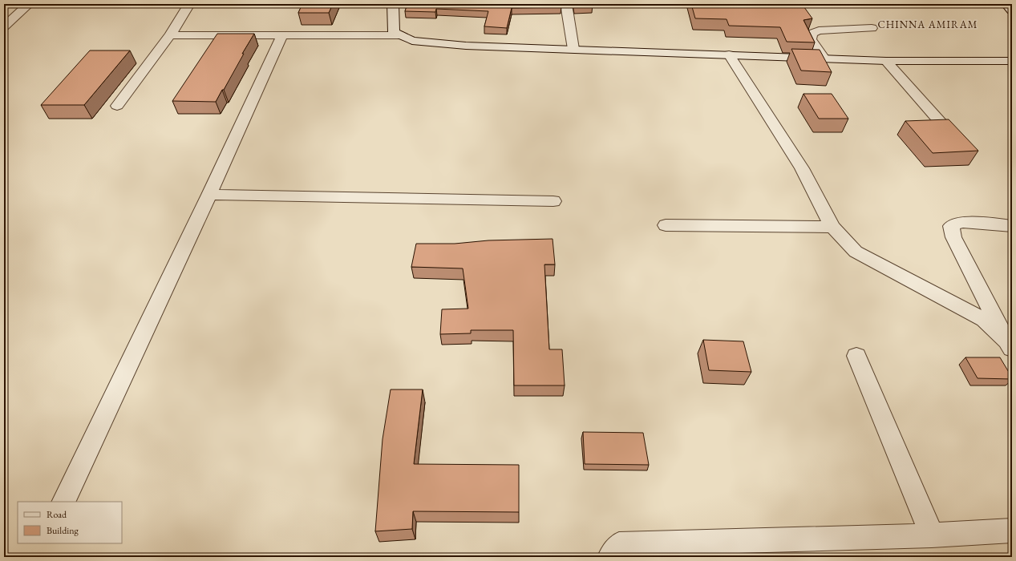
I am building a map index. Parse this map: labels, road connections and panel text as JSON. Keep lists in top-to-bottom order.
{
  "districts": ["CHINNA AMIRAM"],
  "legend": ["Road", "Building"]
}
